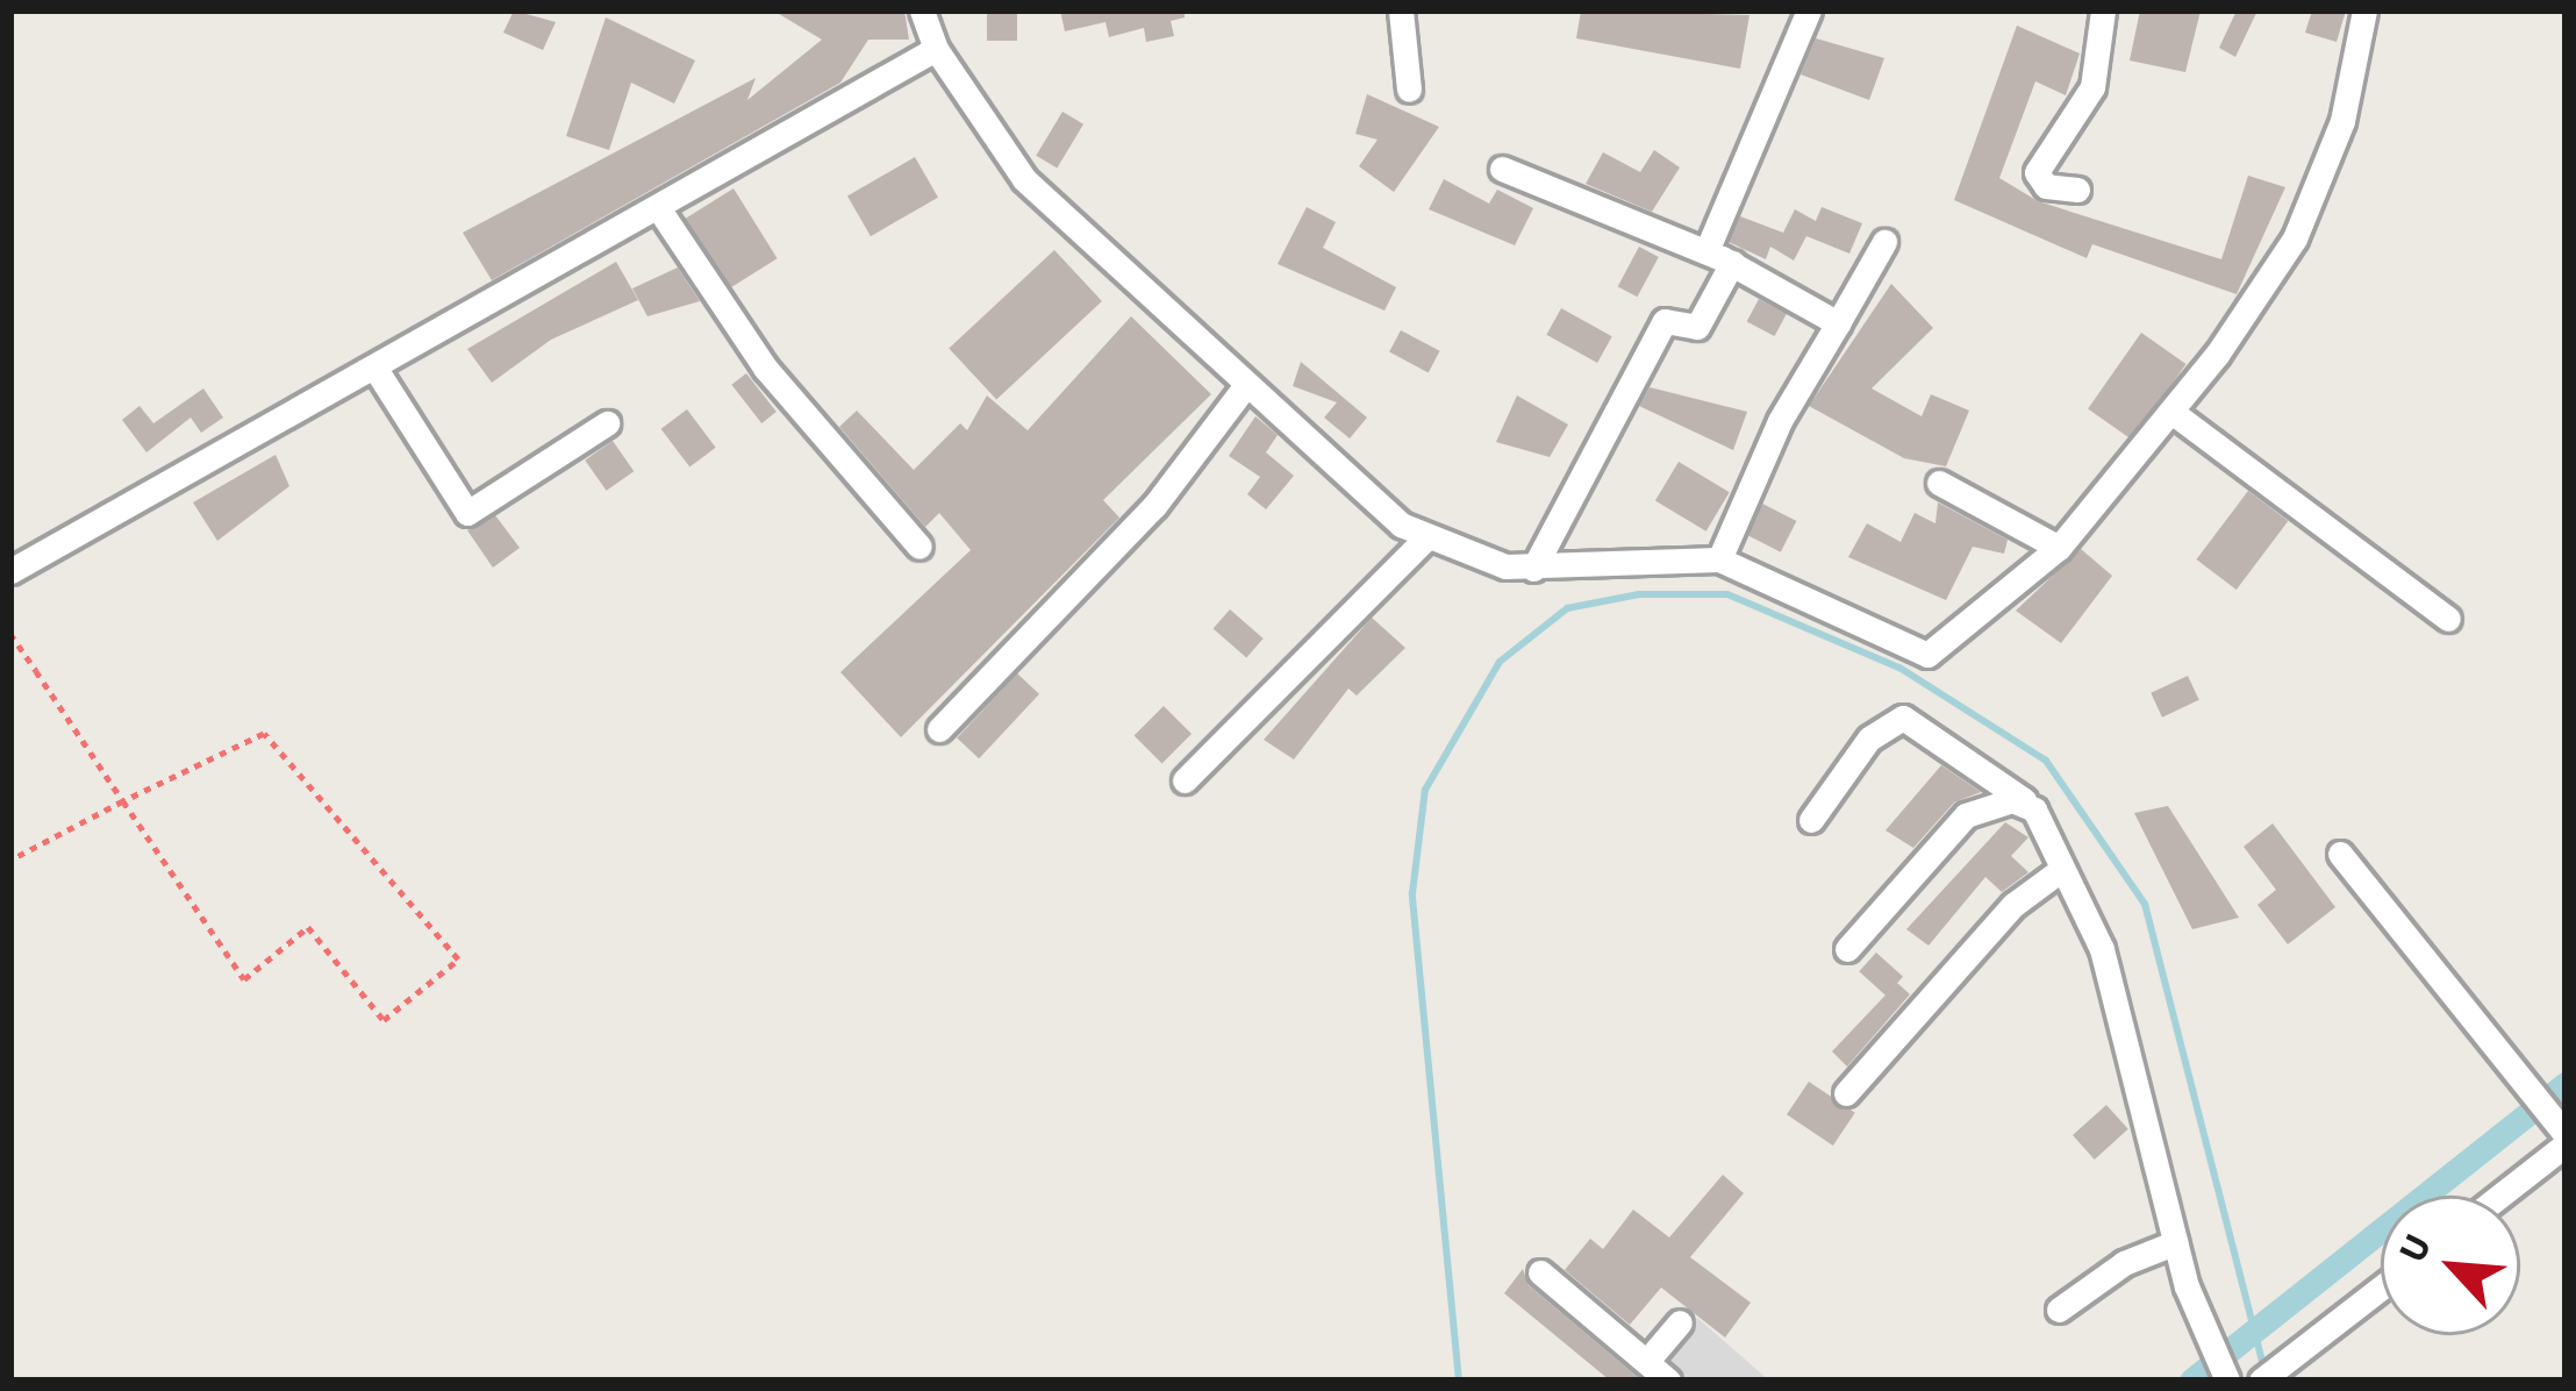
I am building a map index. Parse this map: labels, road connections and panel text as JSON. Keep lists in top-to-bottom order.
{
  "north": "top left"
}
